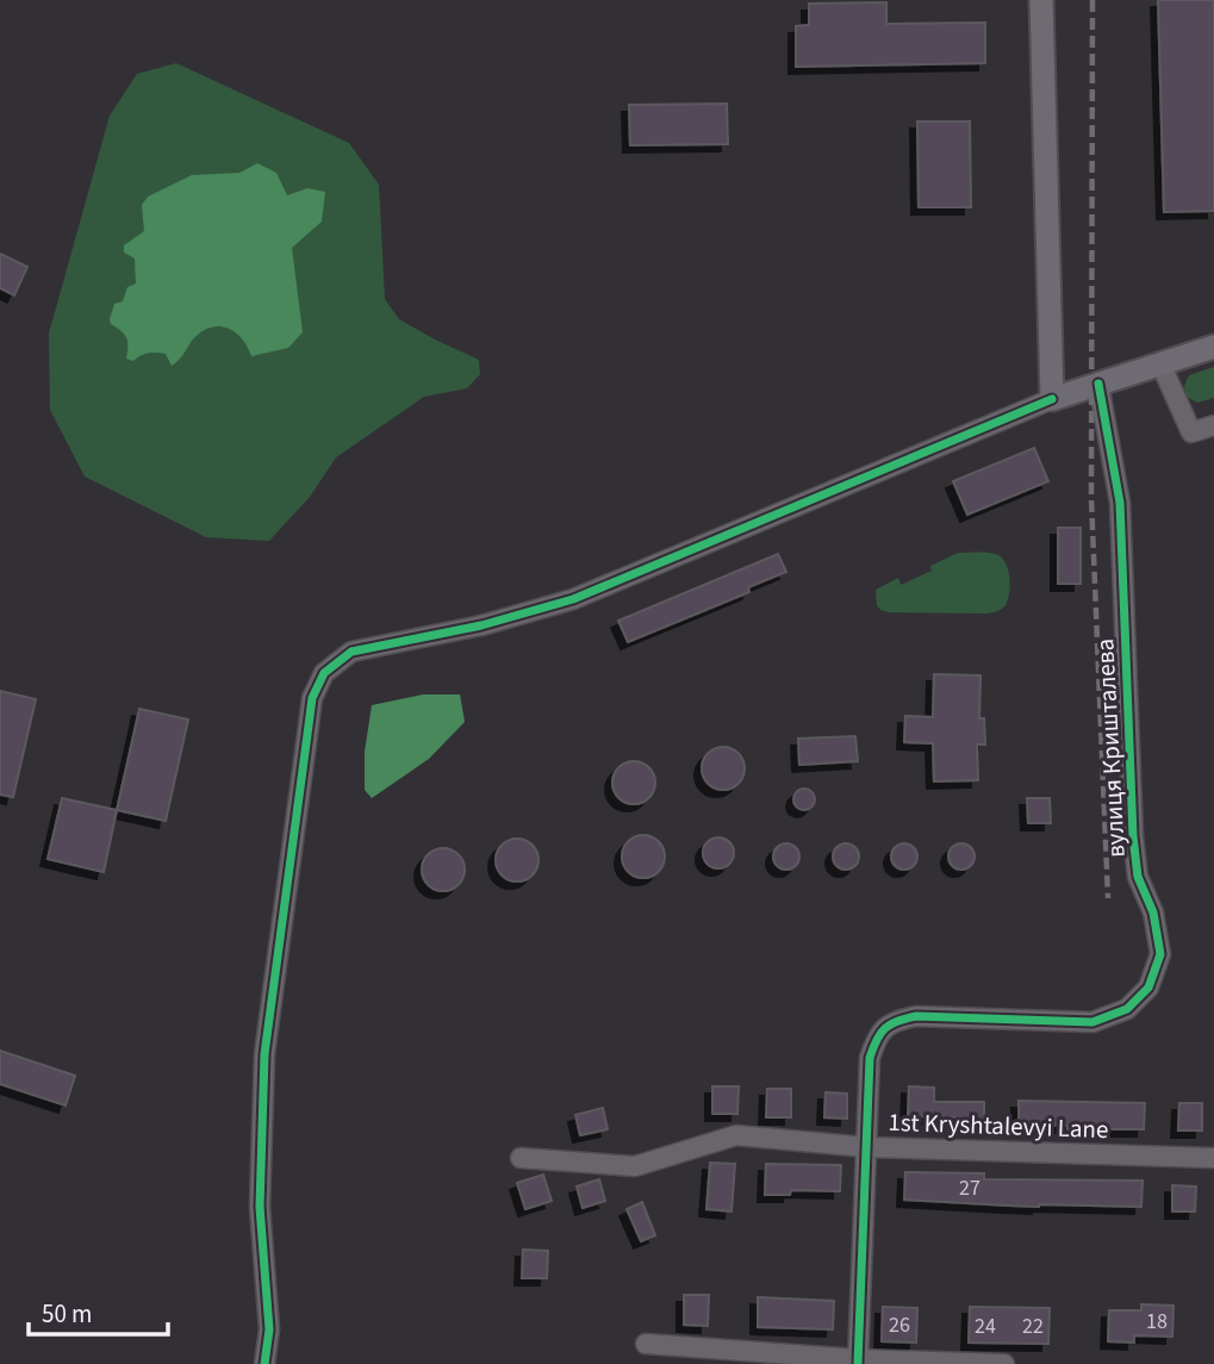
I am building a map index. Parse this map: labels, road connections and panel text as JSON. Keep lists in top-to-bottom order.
{
  "streets": {
    "street": ["вулиця Кришталева", "1st Kryshtalevyi Lane"]
  },
  "crossings": [
    ["вулиця Кришталева", "1st Kryshtalevyi Lane"]
  ],
  "house_numbers": [
    "27",
    "18",
    "26",
    "24",
    "22"
  ],
  "scale_bar": "50 m"
}
